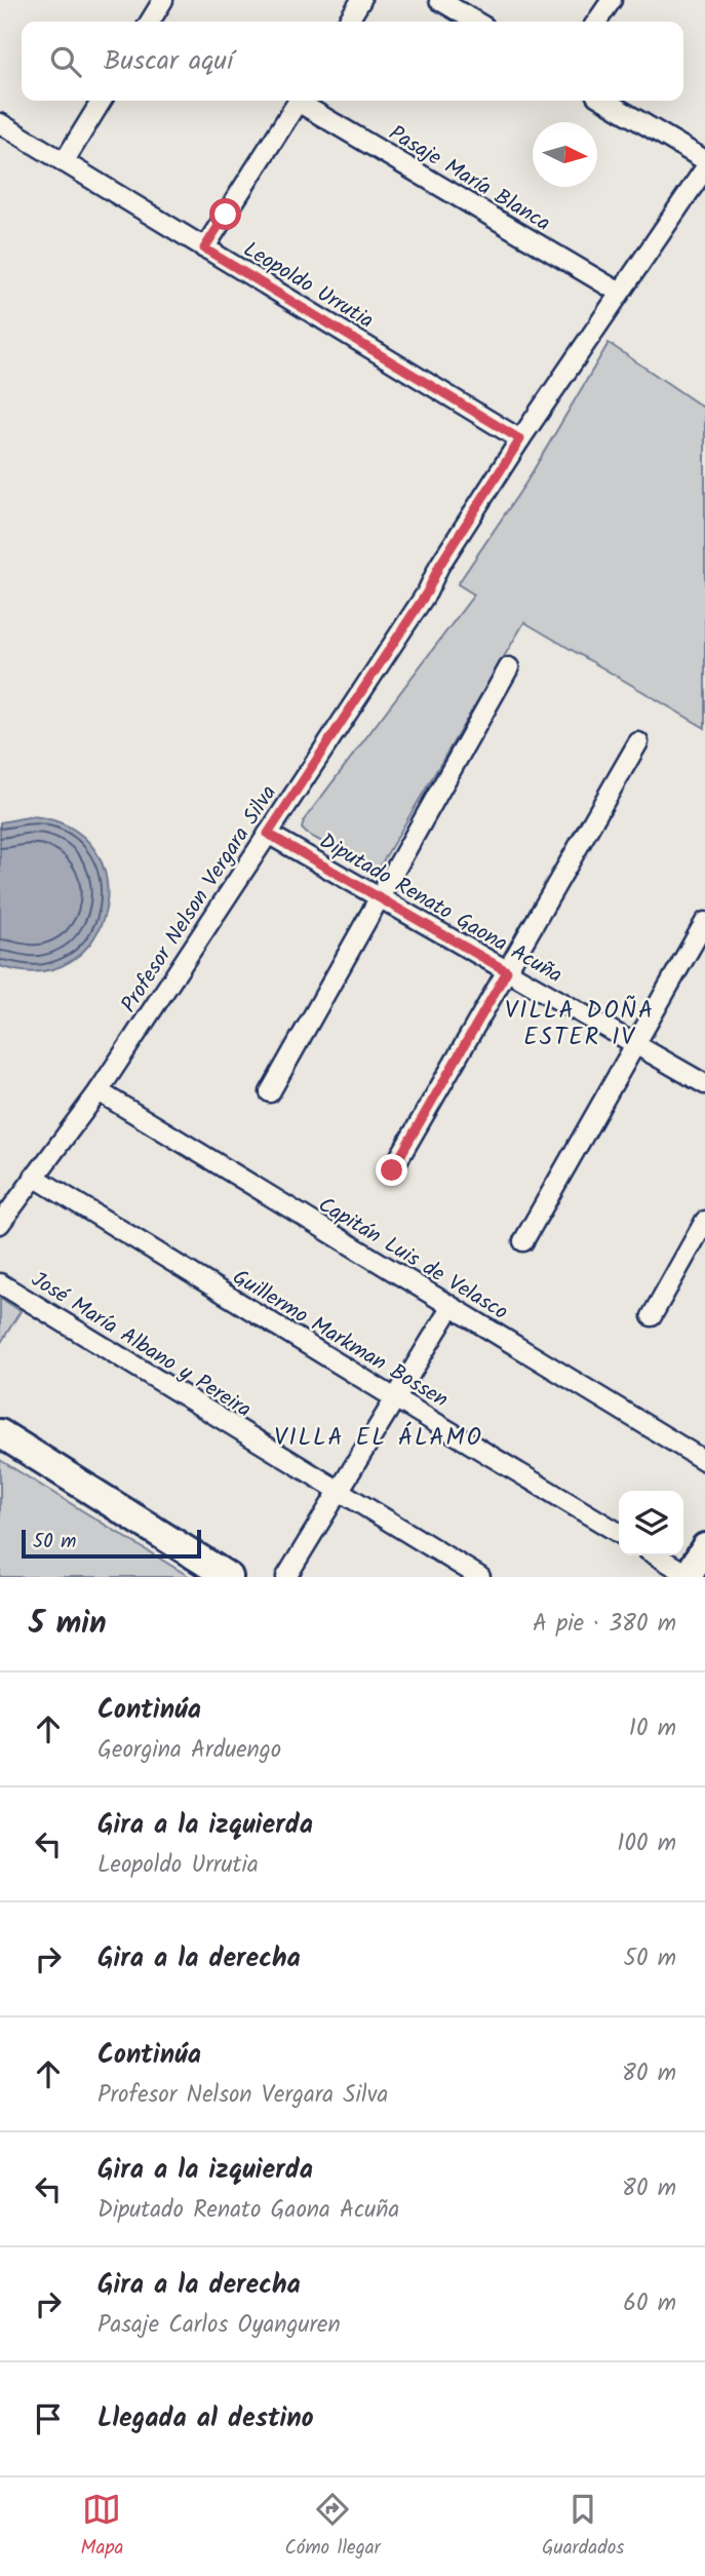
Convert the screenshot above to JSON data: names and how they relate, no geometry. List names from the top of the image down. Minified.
{"streets":{"street":["Pasaje María Blanca","Leopoldo Urrutia","Profesor Nelson Vergara Silva","Diputado Renato Gaona Acuña","Capitán Luis de Velasco","Guillermo Markman Bossen","José María Albano y Pereira"]},"crossings":[["Pasaje María Blanca","Profesor Nelson Vergara Silva"],["Leopoldo Urrutia","Profesor Nelson Vergara Silva"],["Profesor Nelson Vergara Silva","Diputado Renato Gaona Acuña"],["Profesor Nelson Vergara Silva","Capitán Luis de Velasco"],["Profesor Nelson Vergara Silva","Guillermo Markman Bossen"]],"districts":["VILLA DOÑA ESTER IV","VILLA EL ÁLAMO"],"scale_bar":"50 m","north":"right","page":{"search":"Buscar aquí","scale":"50 m","heading":["5 min","A pie · 380 m"],"list":[["Continúa","Georgina Arduengo","10 m"],["Gira a la izquierda","Leopoldo Urrutia","100 m"],["Gira a la derecha","50 m"],["Continúa","Profesor Nelson Vergara Silva","80 m"],["Gira a la izquierda","Diputado Renato Gaona Acuña","80 m"],["Gira a la derecha","Pasaje Carlos Oyanguren","60 m"],"Llegada al destino"],"nav":["Mapa","Cómo llegar","Guardados"]}}
